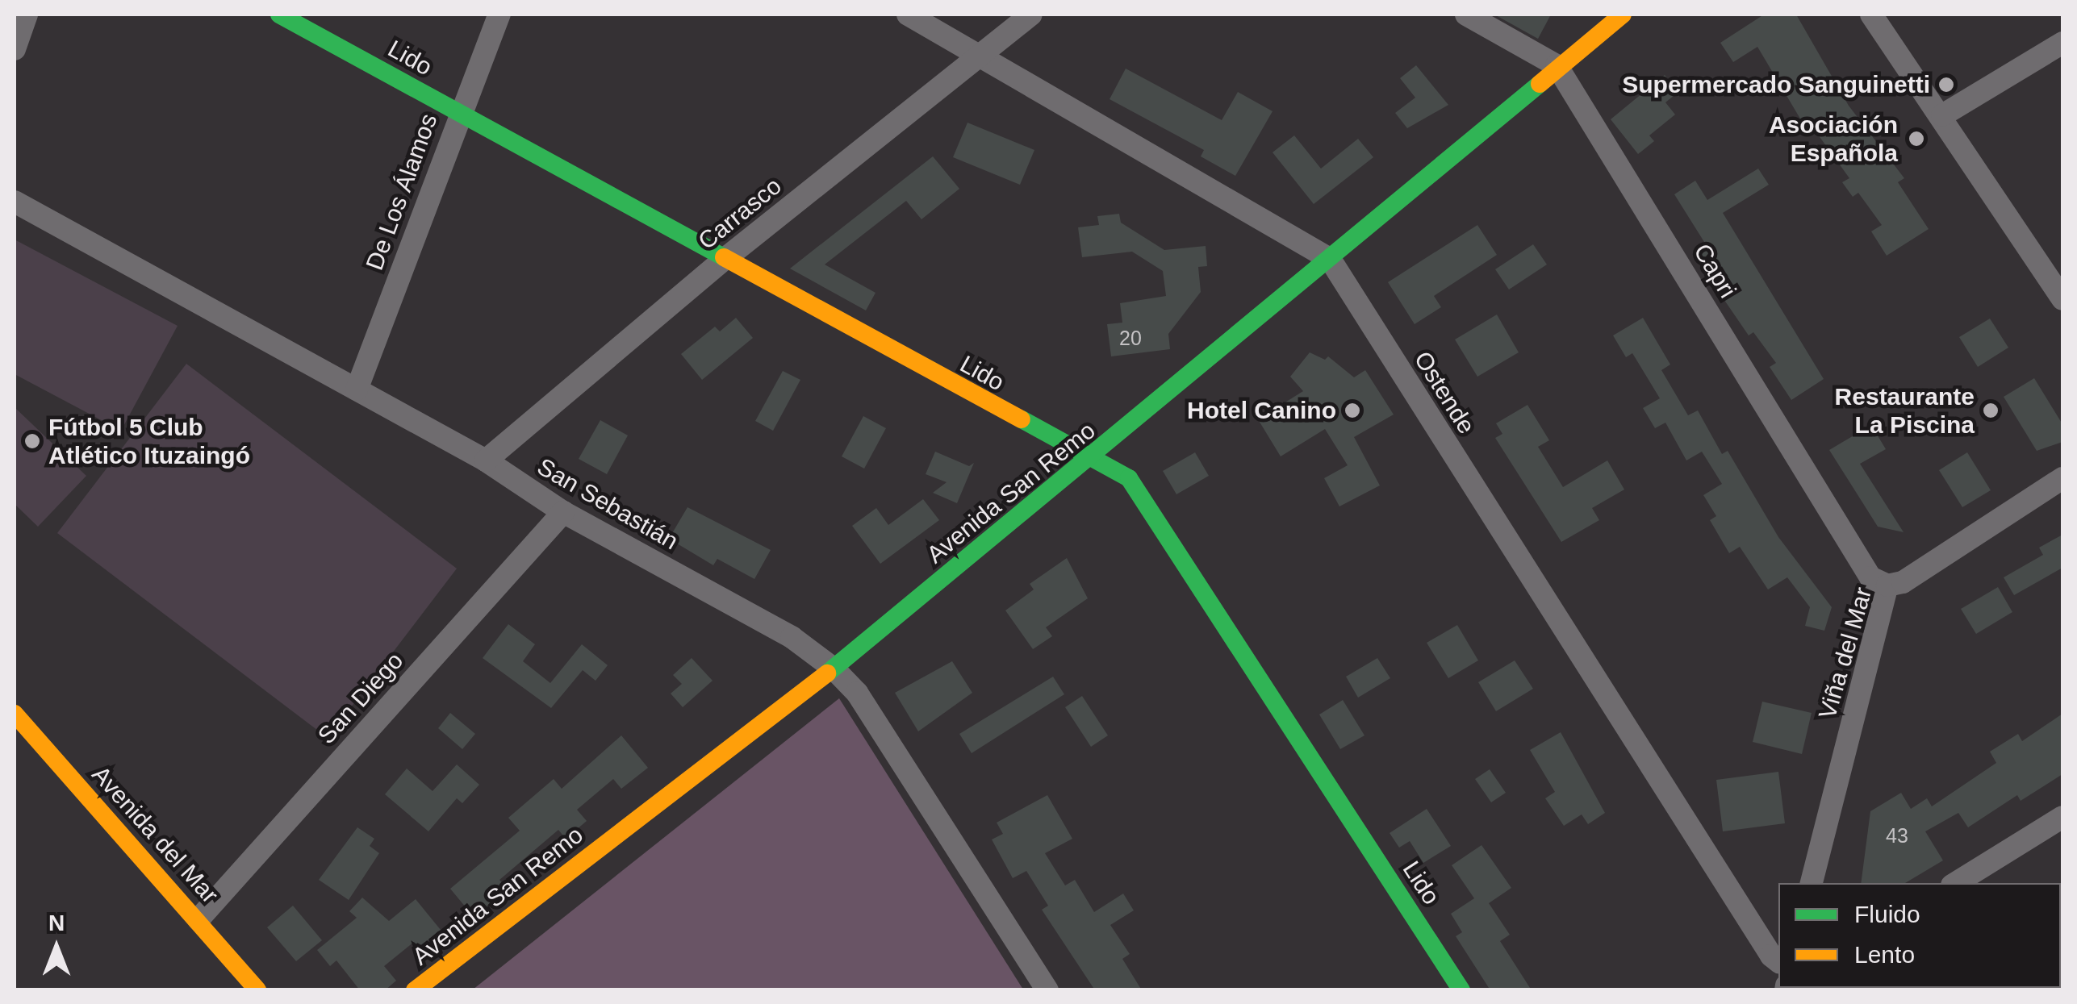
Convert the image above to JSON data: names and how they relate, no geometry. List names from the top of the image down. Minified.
{"streets":{"street":["Lido","De Los Álamos","Carrasco","Capri","Ostende","Avenida San Remo","San Sebastián","Viña del Mar","San Diego","Avenida del Mar"]},"crossings":[["Lido","De Los Álamos"],["Lido","Carrasco"],["Lido","Avenida San Remo"],["De Los Álamos","San Sebastián"],["Carrasco","Ostende"],["Carrasco","San Sebastián"],["Capri","Avenida San Remo"],["Capri","Viña del Mar"],["Ostende","Avenida San Remo"],["Avenida San Remo","San Sebastián"],["San Sebastián","San Diego"],["San Diego","Avenida del Mar"]],"places":["Supermercado Sanguinetti","Asociación Española","Hotel Canino","Restaurante La Piscina","Fútbol 5 Club Atlético Ituzaingó"],"house_numbers":["20","43"],"legend":["Fluido","Lento"],"north":"top"}
